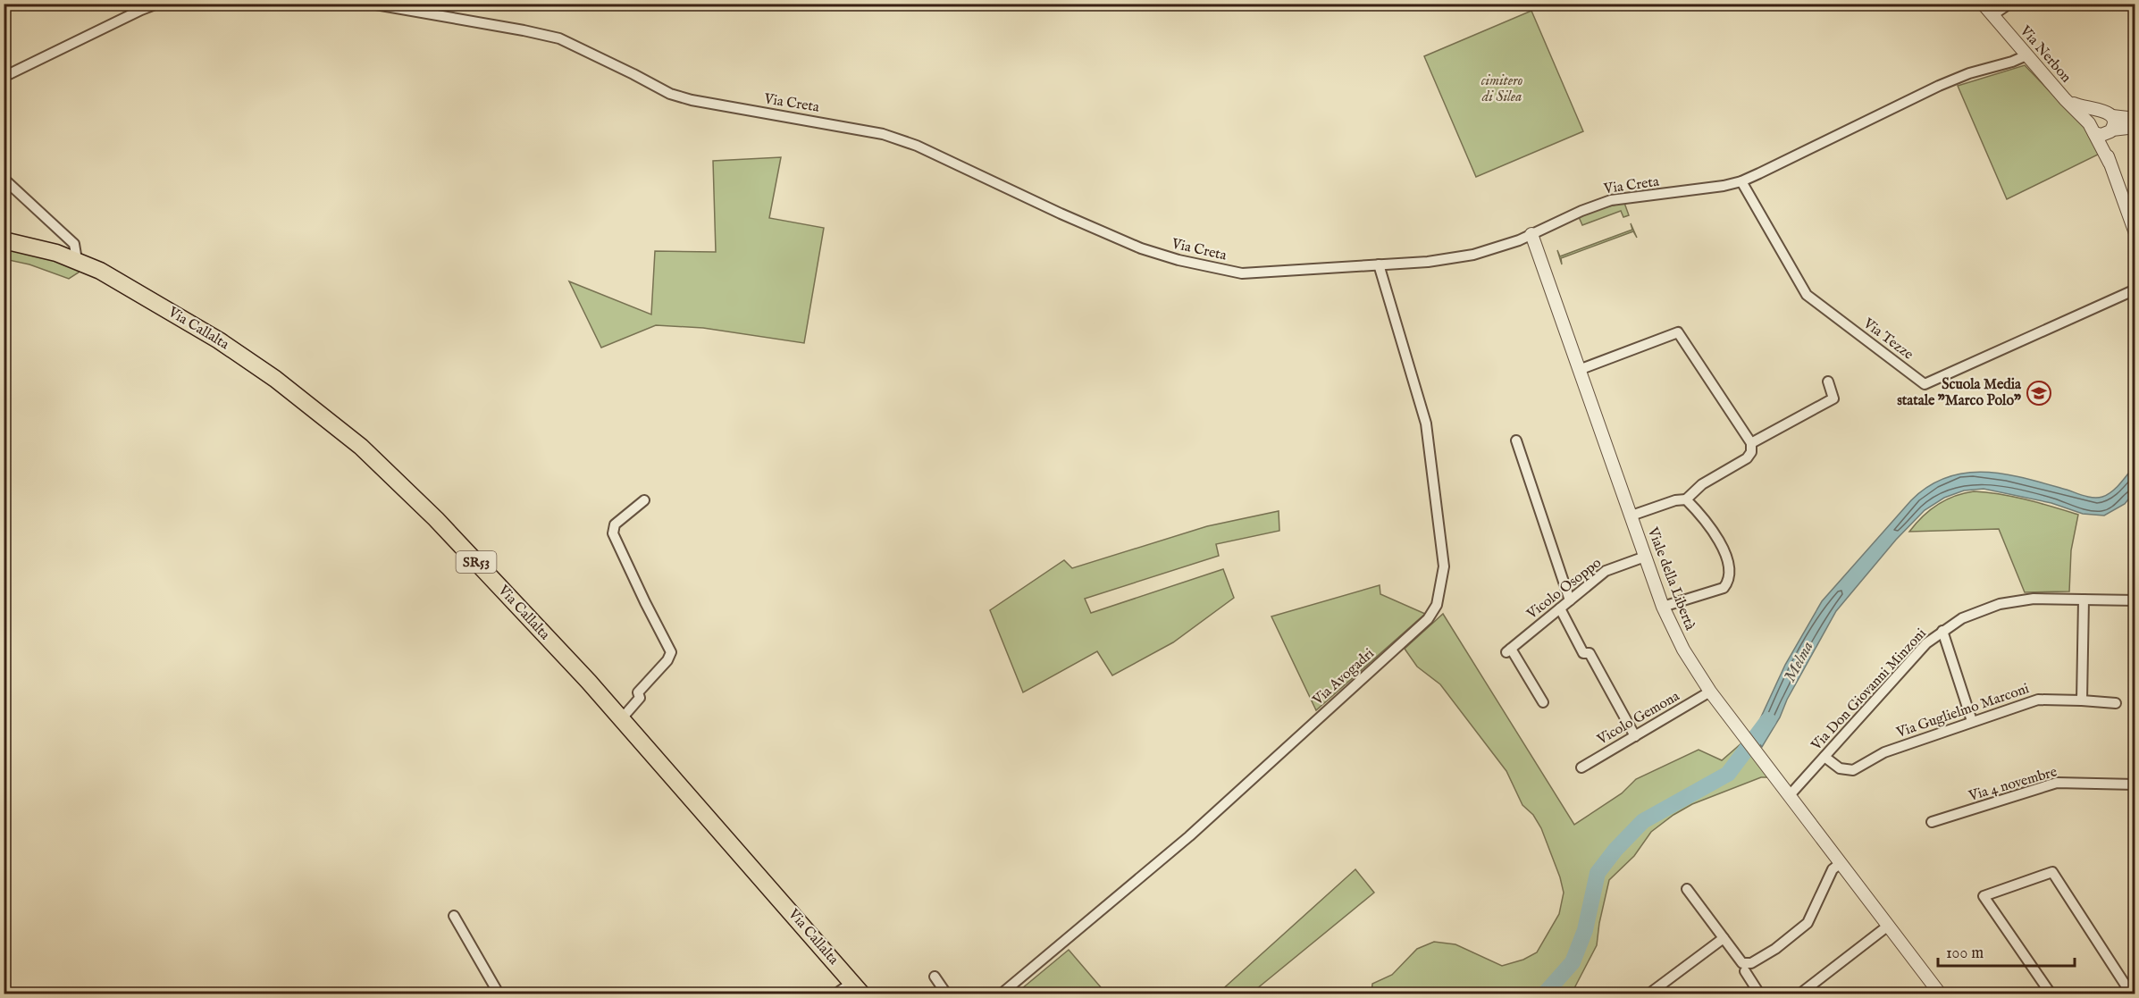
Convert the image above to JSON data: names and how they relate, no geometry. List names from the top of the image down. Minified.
{"streets":{"main road":["Via Callalta","SR53"],"street":["Via Nerbon","Via Creta","Via Tezze","Viale della Libertà","Vicolo Osoppo","Via Avogadri","Via Don Giovanni Minzoni","Via Guglielmo Marconi","Vicolo Gemona","Via 4 novembre"]},"crossings":[["Via Nerbon","Via Creta"],["Via Creta","Via Tezze"],["Via Creta","Viale della Libertà"],["Via Creta","Via Avogadri"],["Viale della Libertà","Vicolo Osoppo"],["Viale della Libertà","Via Don Giovanni Minzoni"],["Viale della Libertà","Vicolo Gemona"],["Via Don Giovanni Minzoni","Via Guglielmo Marconi"]],"water":["Melma"],"parks":["cimitero di Silea"],"places":{"school or university":["Scuola Media statale \"Marco Polo\""]},"scale_bar":"100 m"}
